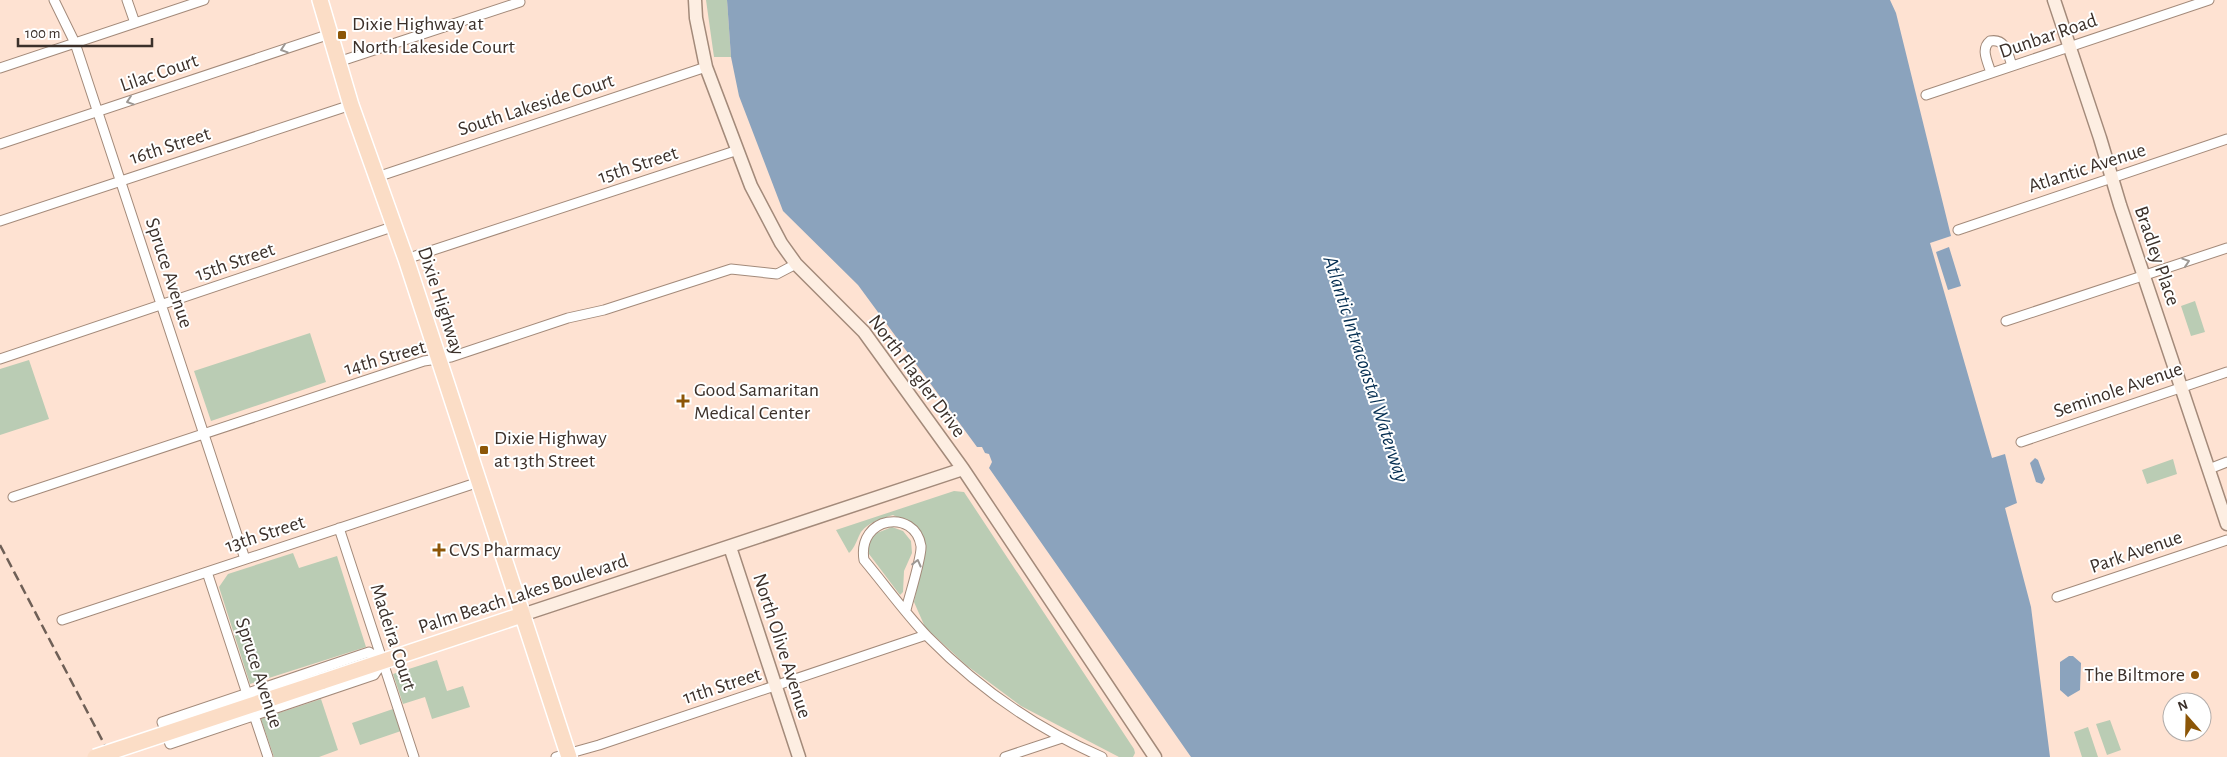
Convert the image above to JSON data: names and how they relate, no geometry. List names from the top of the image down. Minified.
{"streets":{"main road":["Dixie Highway","Palm Beach Lakes Boulevard"],"street":["Dunbar Road","Lilac Court","South Lakeside Court","16th Street","15th Street","Atlantic Avenue","Bradley Place","Spruce Avenue","14th Street","North Flagler Drive","Seminole Avenue","13th Street","Park Avenue","Madeira Court","North Olive Avenue","11th Street"]},"crossings":[["Dunbar Road","Bradley Place"],["Lilac Court","Spruce Avenue"],["Lilac Court","Dixie Highway"],["South Lakeside Court","Dixie Highway"],["South Lakeside Court","North Flagler Drive"],["16th Street","Spruce Avenue"],["16th Street","Dixie Highway"],["15th Street","Spruce Avenue"],["15th Street","Dixie Highway"],["15th Street","North Flagler Drive"],["Atlantic Avenue","Bradley Place"],["Bradley Place","Seminole Avenue"],["Spruce Avenue","14th Street"],["Spruce Avenue","13th Street"],["Dixie Highway","14th Street"],["Dixie Highway","13th Street"],["Dixie Highway","Palm Beach Lakes Boulevard"],["Dixie Highway","11th Street"],["14th Street","North Flagler Drive"],["North Flagler Drive","Palm Beach Lakes Boulevard"],["13th Street","Madeira Court"],["Palm Beach Lakes Boulevard","Madeira Court"],["Palm Beach Lakes Boulevard","North Olive Avenue"],["North Olive Avenue","11th Street"]],"water":["Atlantic Intracoastal Waterway"],"places":{"transit":["Dixie Highway at North Lakeside Court","Dixie Highway at 13th Street"],"health":["Good Samaritan Medical Center","CVS Pharmacy"],"other":["The Biltmore"]},"scale_bar":"100 m","north":"top"}
